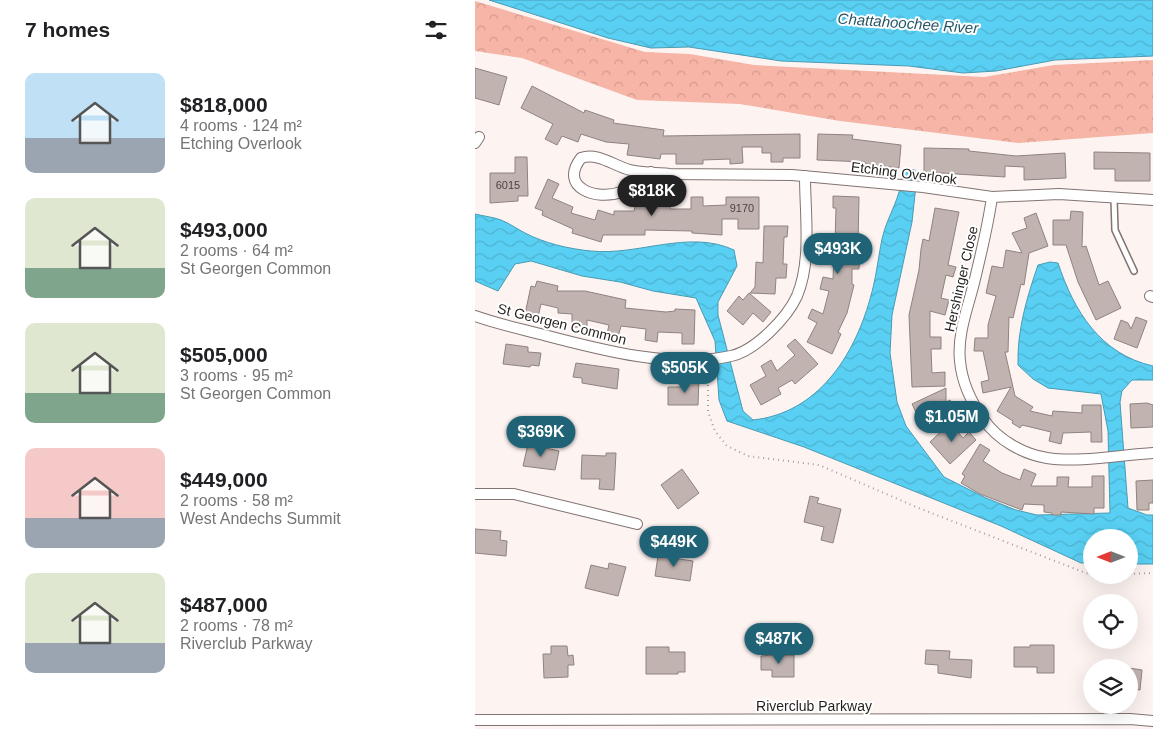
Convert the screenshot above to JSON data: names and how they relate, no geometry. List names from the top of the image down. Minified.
{"streets":{"street":["Etching Overlook","Hershinger Close","St Georgen Common","Riverclub Parkway"]},"crossings":[["Etching Overlook","Hershinger Close"],["Etching Overlook","St Georgen Common"]],"water":["Chattahoochee River"],"house_numbers":["6015","9170"],"north":"left","page":{"heading":"7 homes","list":[{"name":"$818,000","note":"4 rooms · 124 m² · Etching Overlook"},{"name":"$493,000","note":"2 rooms · 64 m² · St Georgen Common"},{"name":"$505,000","note":"3 rooms · 95 m² · St Georgen Common"},{"name":"$449,000","note":"2 rooms · 58 m² · West Andechs Summit"},{"name":"$487,000","note":"2 rooms · 78 m² · Riverclub Parkway"}],"price":["$818K","$493K","$505K","$1.05M","$369K","$449K","$487K"]}}
